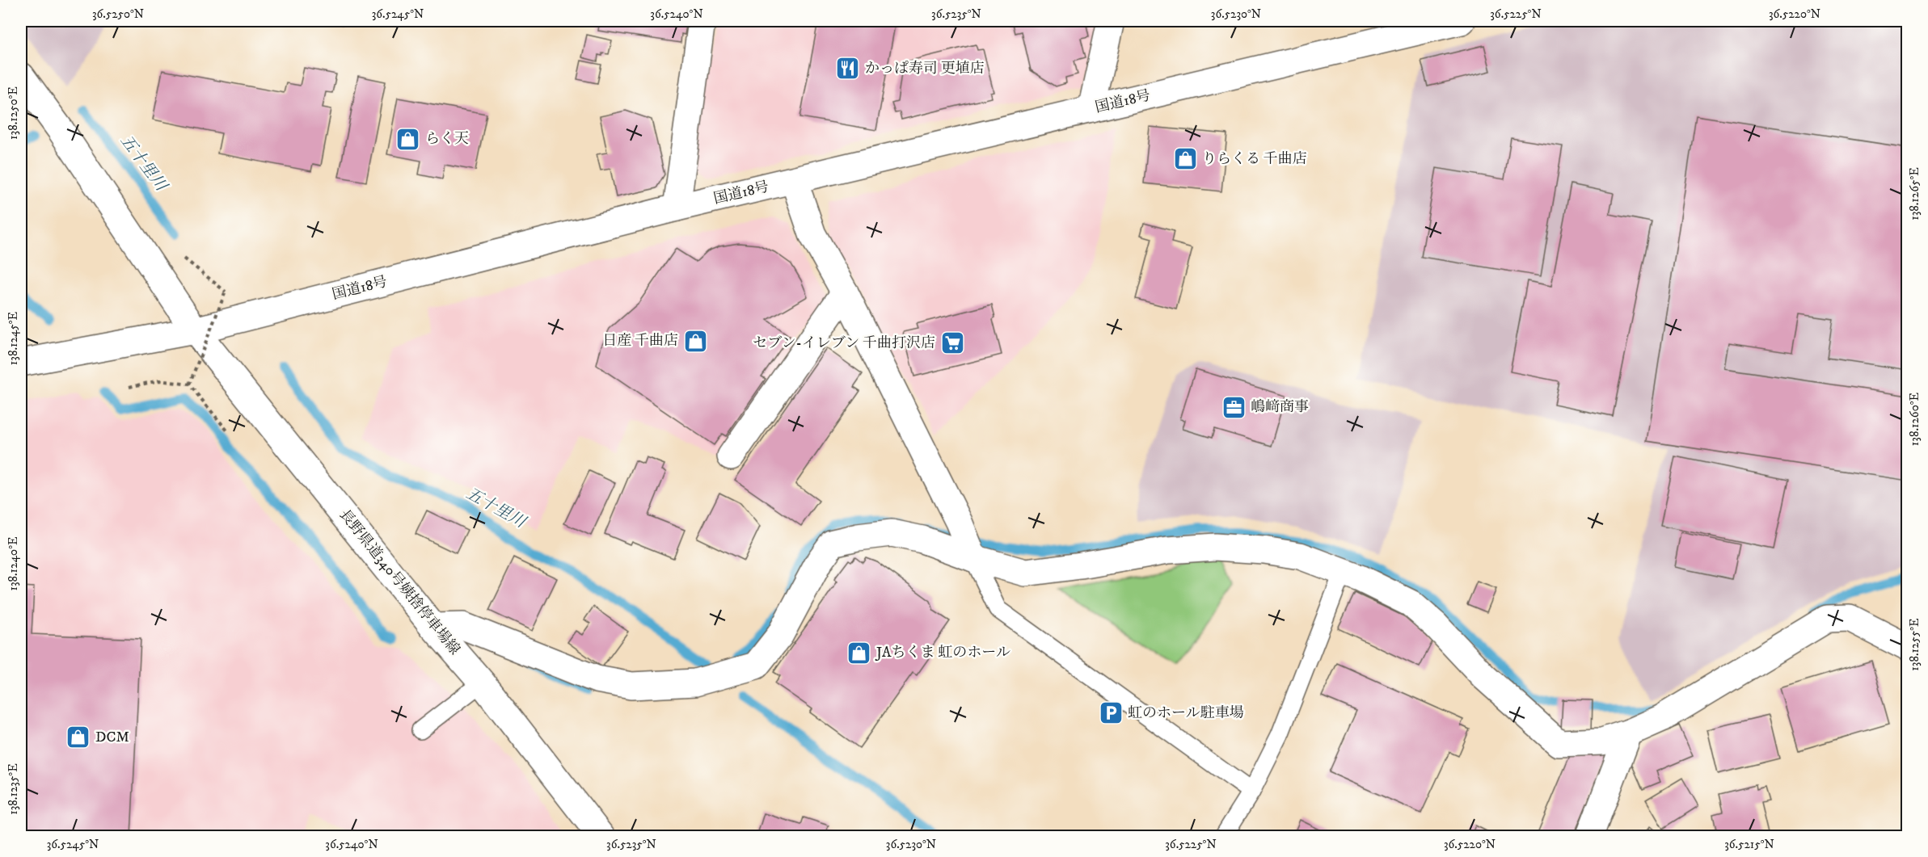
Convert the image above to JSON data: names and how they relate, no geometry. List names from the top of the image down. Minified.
{"streets":{"main road":["国道18号","長野県道340号姨捨停車場線"]},"crossings":[["国道18号","長野県道340号姨捨停車場線"]],"water":["五十里川"],"places":{"restaurant":["かっぱ寿司 更埴店"],"shop":["らく天","りらくる 千曲店","日産 千曲店","JAちくま 虹のホール","DCM"],"supermarket":["セブン-イレブン 千曲打沢店"],"office":["嶋﨑商事"],"parking":["虹のホール駐車場"]},"coordinates":["36.5250°N","36.5245°N","36.5240°N","36.5235°N","36.5230°N","36.5225°N","36.5220°N","138.1250°E","138.1265°E","138.1245°E","138.1260°E","138.1240°E","138.1255°E","138.1235°E","36.5215°N"]}
